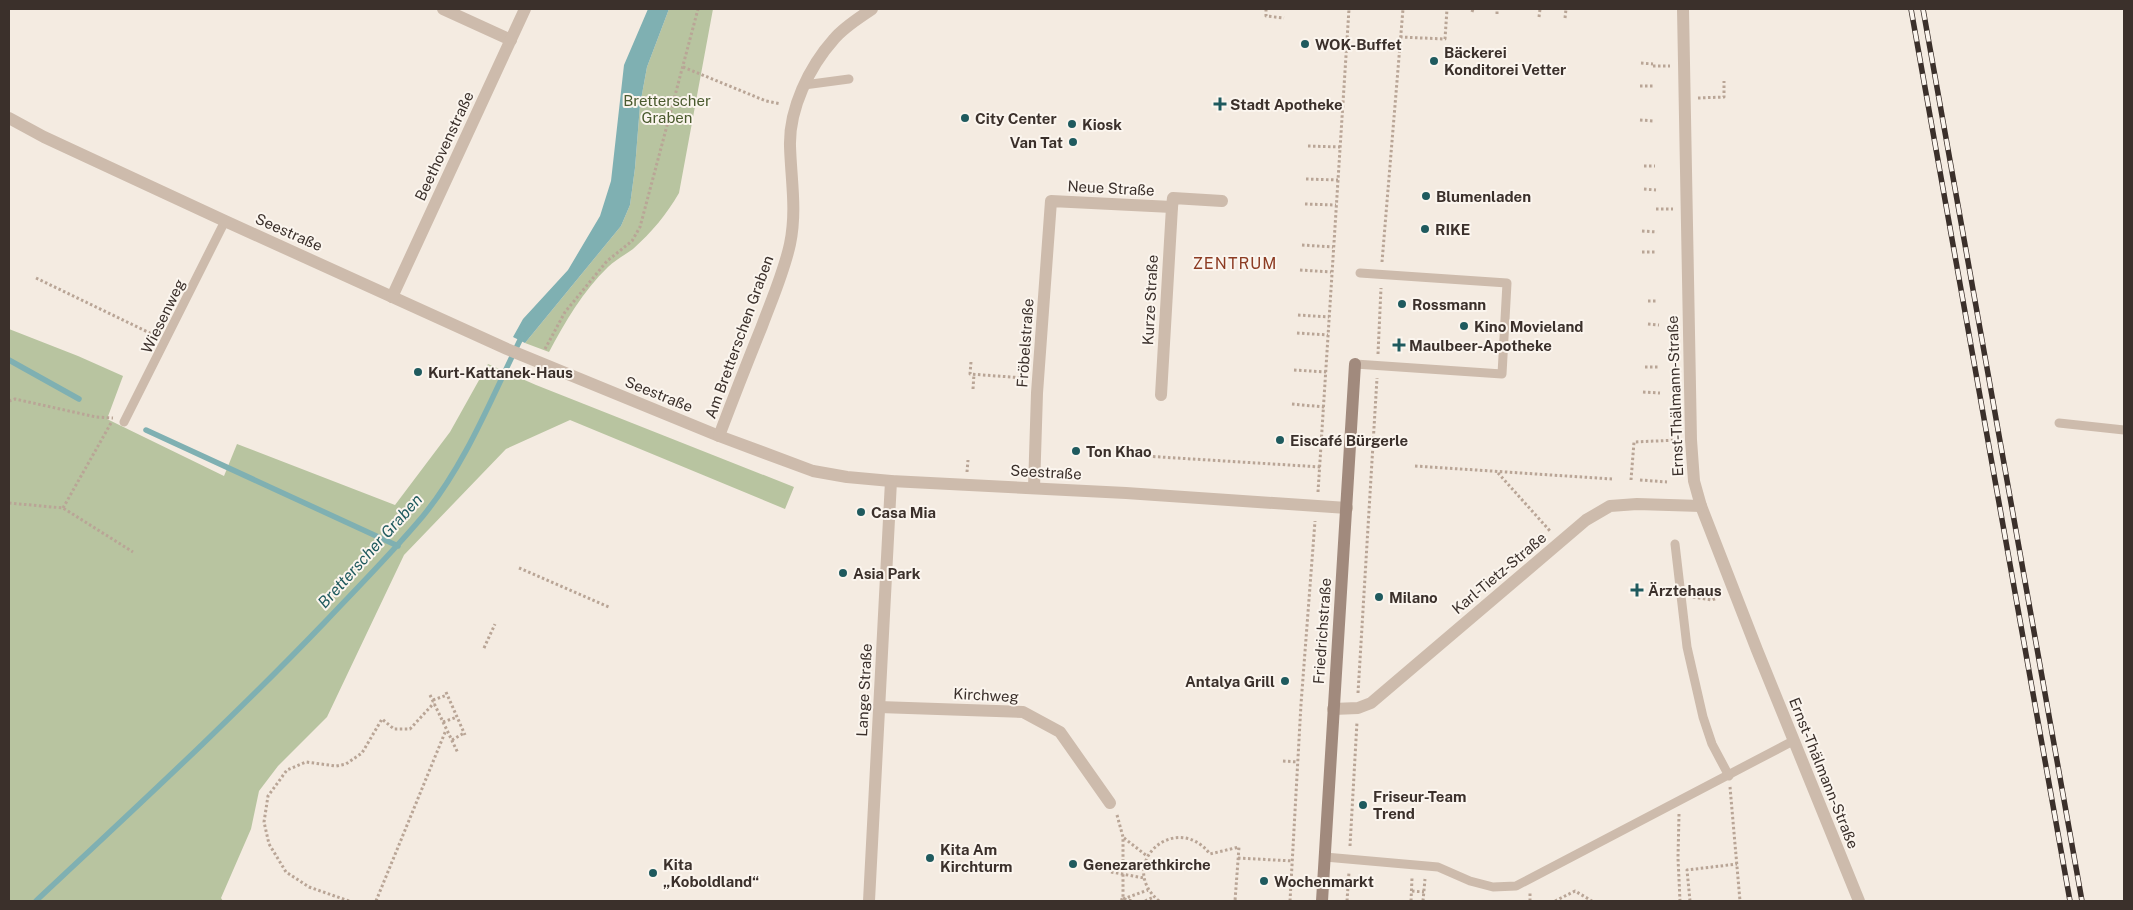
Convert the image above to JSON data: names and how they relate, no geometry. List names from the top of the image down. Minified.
{"streets":{"main road":["Friedrichstraße"],"street":["Beethovenstraße","Neue Straße","Seestraße","Kurze Straße","Am Bretterschen Graben","Fröbelstraße","Ernst-Thälmann-Straße","Karl-Tietz-Straße","Lange Straße","Kirchweg"],"lane":["Wiesenweg"]},"crossings":[["Beethovenstraße","Seestraße"],["Neue Straße","Kurze Straße"],["Neue Straße","Fröbelstraße"],["Seestraße","Wiesenweg"],["Seestraße","Am Bretterschen Graben"],["Seestraße","Fröbelstraße"],["Seestraße","Friedrichstraße"],["Seestraße","Lange Straße"],["Ernst-Thälmann-Straße","Karl-Tietz-Straße"],["Karl-Tietz-Straße","Friedrichstraße"],["Lange Straße","Kirchweg"]],"districts":["ZENTRUM"],"water":["Bretterscher Graben"],"parks":["Bretterscher Graben"],"places":{"other":["WOK-Buffet","Bäckerei Konditorei Vetter","City Center","Kiosk","Van Tat","Blumenladen","RIKE","Rossmann","Kino Movieland","Kurt-Kattanek-Haus","Eiscafé Bürgerle","Ton Khao","Casa Mia","Asia Park","Milano","Antalya Grill","Friseur-Team Trend","Kita Am Kirchturm","Genezarethkirche","Kita „Koboldland“","Wochenmarkt"],"health":["Stadt Apotheke","Maulbeer-Apotheke","Ärztehaus"]}}
